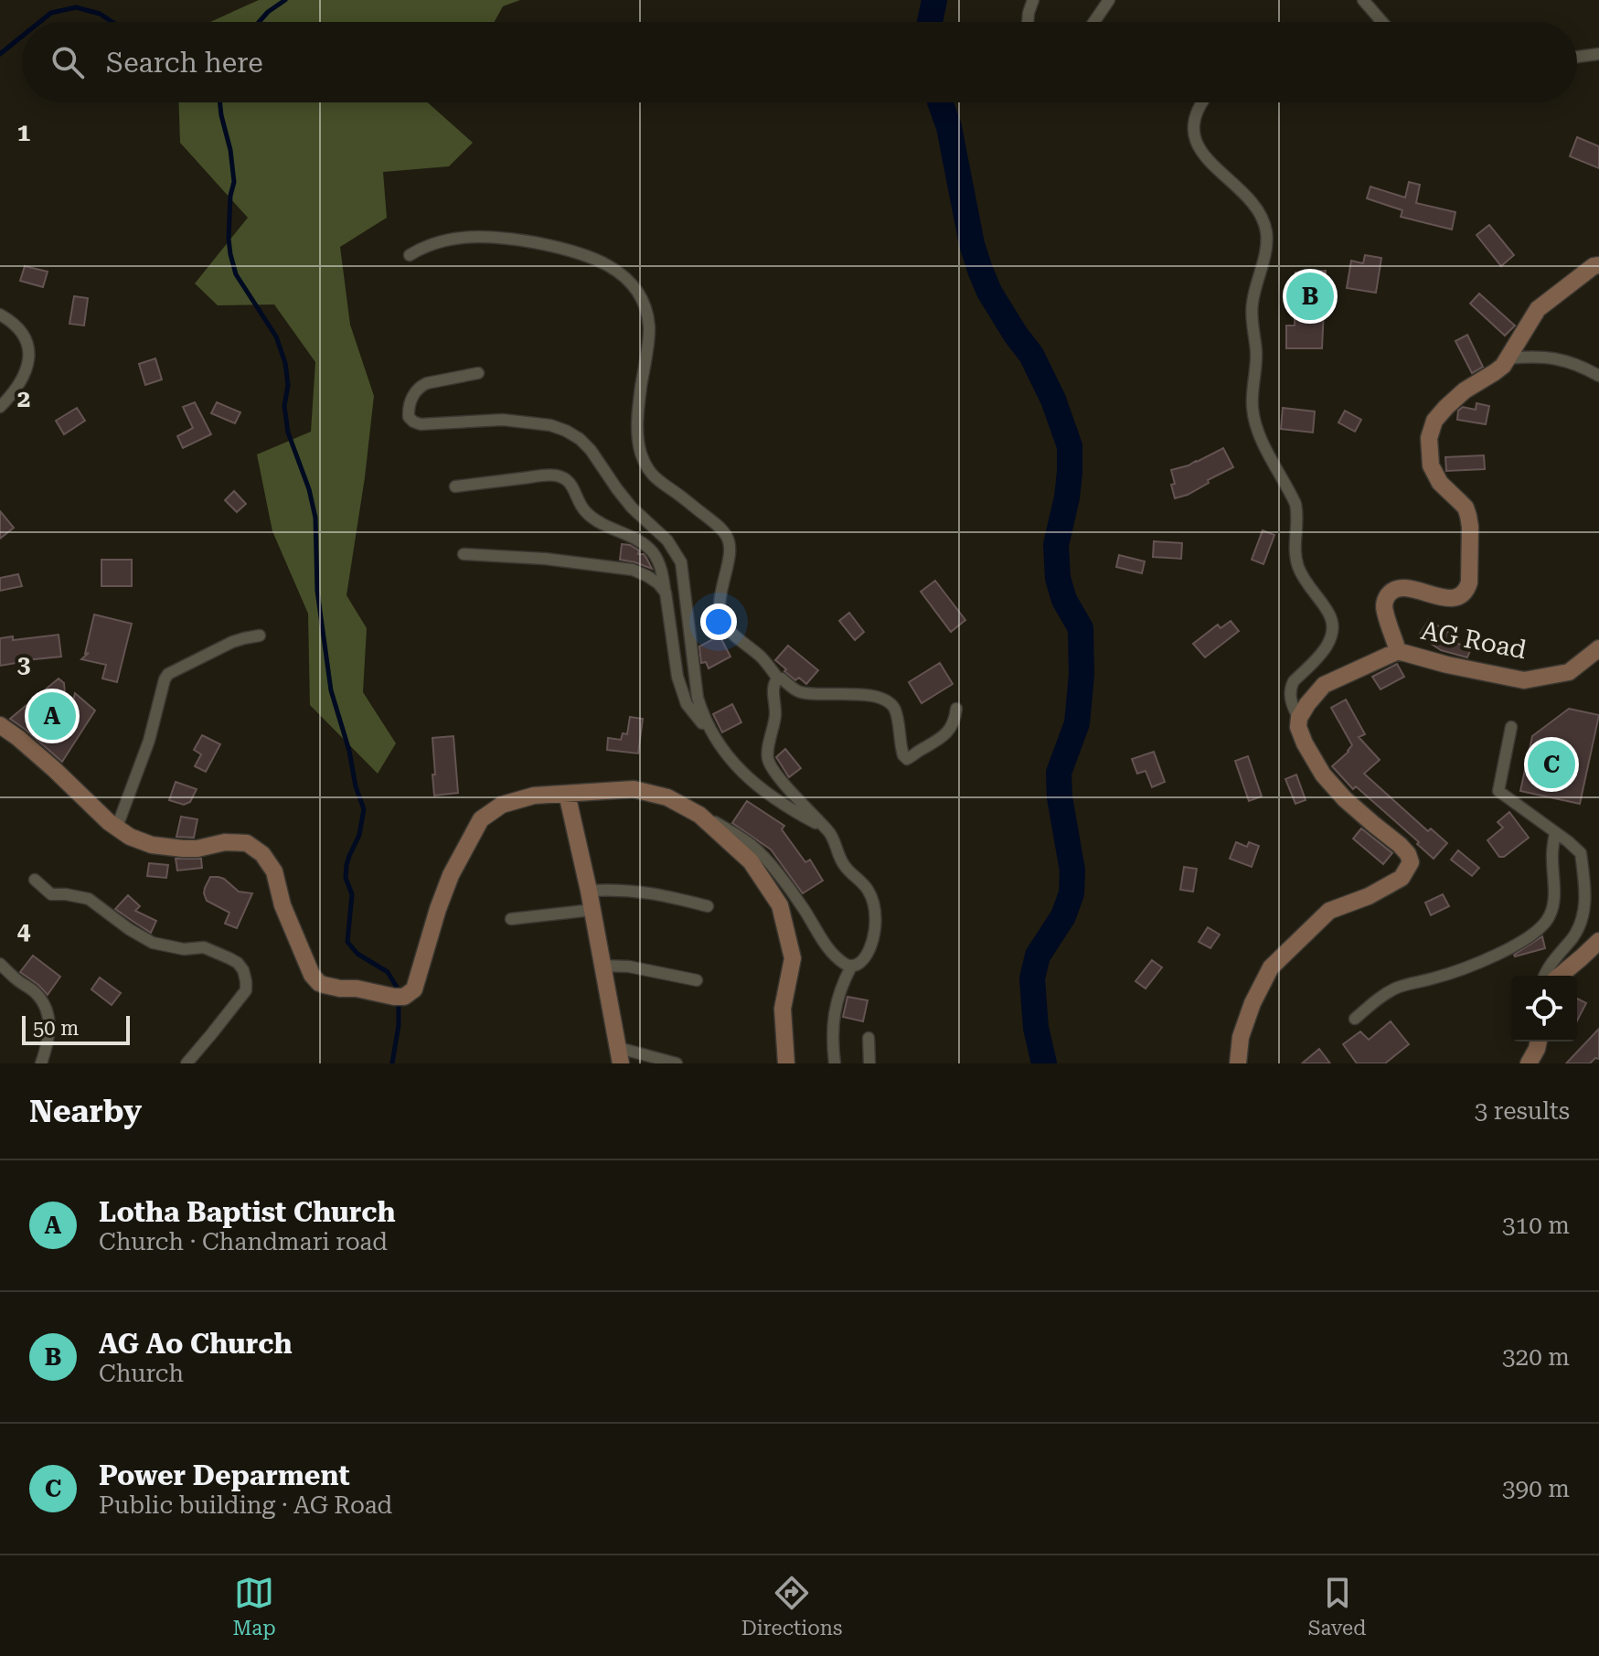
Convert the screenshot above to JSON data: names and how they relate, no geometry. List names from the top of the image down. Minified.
{"streets":{"main road":["AG Road"]},"scale_bar":"50 m","page":{"search":"Search here","pins":["B","A","C"],"scale":"50 m","heading":["Nearby","3 results"],"list":[{"mark":"A","name":"Lotha Baptist Church","note":"Church · Chandmari road","value":"310 m"},{"mark":"B","name":"AG Ao Church","note":"Church","value":"320 m"},{"mark":"C","name":"Power Deparment","note":"Public building · AG Road","value":"390 m"}],"nav":["Map","Directions","Saved"]},"grid":{"rows":["1","2","3","4"]}}
